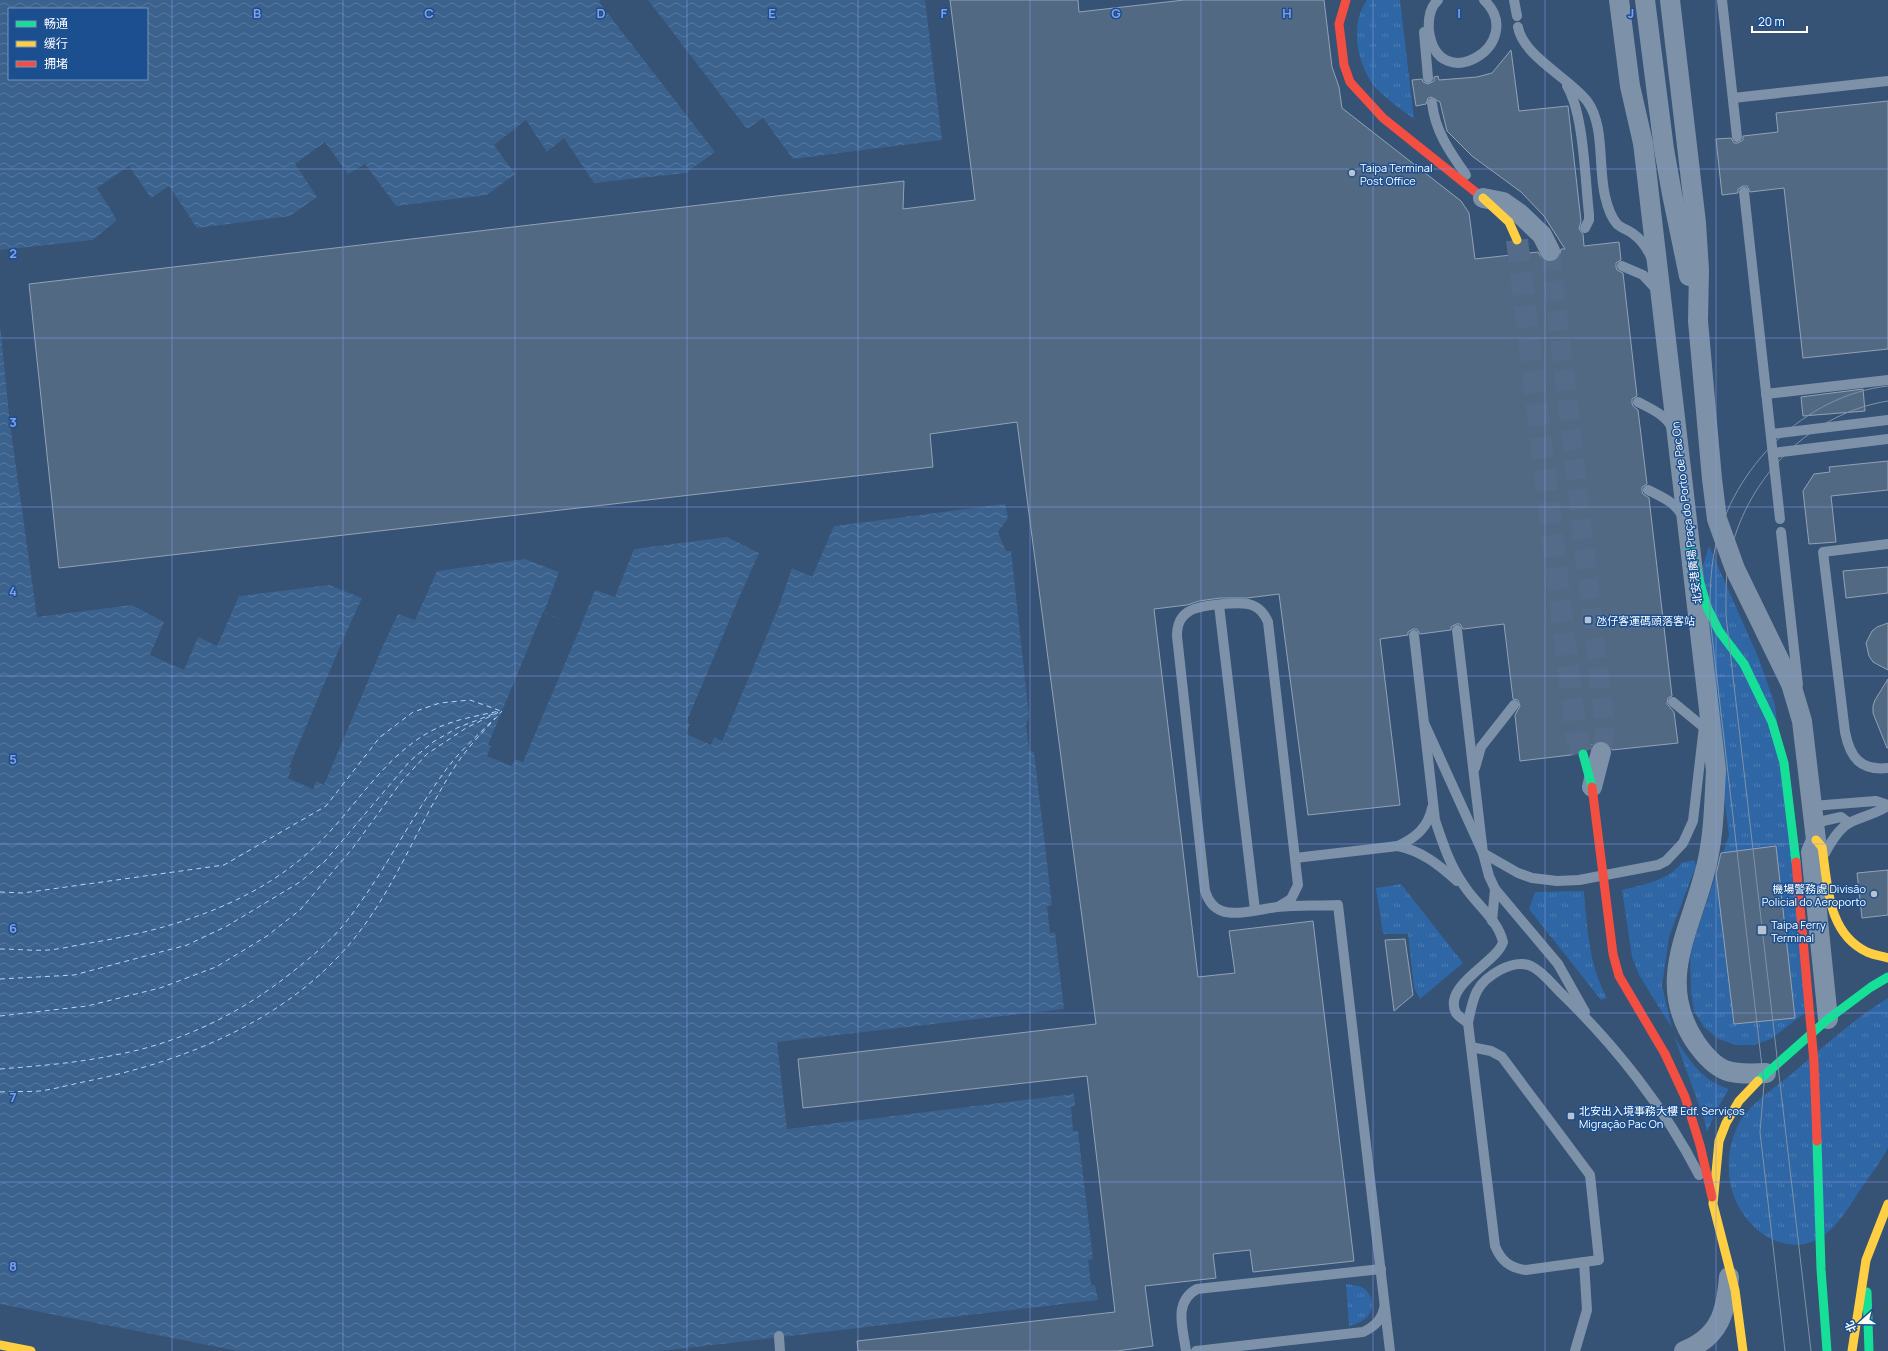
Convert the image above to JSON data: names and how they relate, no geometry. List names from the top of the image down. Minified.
{"streets":{"street":["北安港廣場 Praça do Porto de Pac On"]},"places":{"other":["Taipa Terminal Post Office","機場警務處 Divisão Policial do Aeroporto"],"transit":["氹仔客運碼頭落客站","Taipa Ferry Terminal","北安出入境事務大樓 Edf. Serviços Migração Pac On"]},"legend":["畅通","缓行","拥堵"],"scale_bar":"20 m","north":"left","grid":{"columns":["B","C","D","E","F","G","H","I","J"],"rows":["2","3","4","5","6","7","8"]}}
